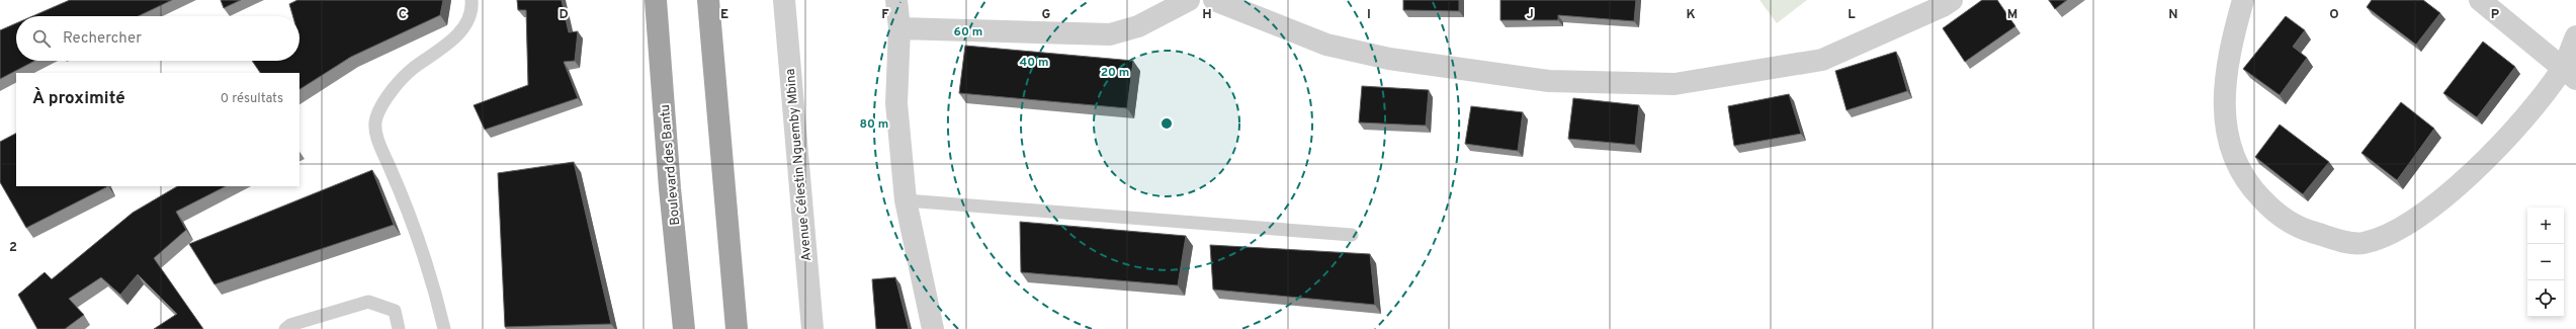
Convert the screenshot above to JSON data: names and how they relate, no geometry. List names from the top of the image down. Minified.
{"streets":{"highway":["Boulevard des Bantu"],"street":["Avenue Célestin Nguemby Mbina"]},"page":{"search":"Rechercher","heading":["À proximité","0 résultats"],"map_buttons":["+","−"]},"grid":{"columns":["C","D","E","F","G","H","I","J","K","L","M","N","O","P"],"rows":["2"]},"rings":["60 m","40 m","20 m","80 m"]}
